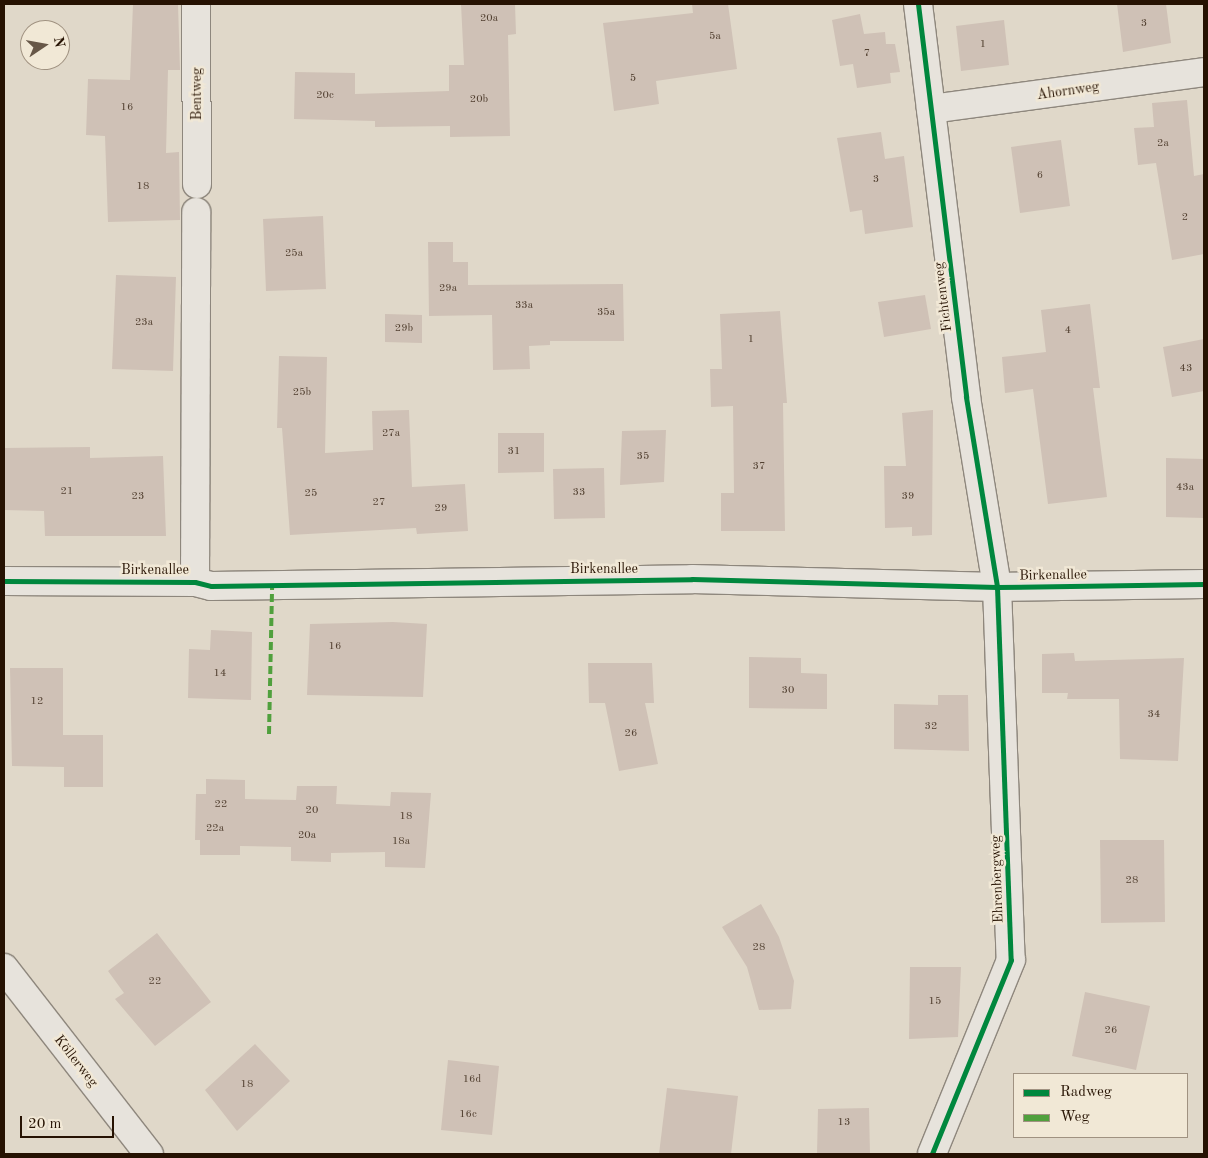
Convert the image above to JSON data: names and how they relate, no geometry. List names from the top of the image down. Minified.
{"streets":{"street":["Ahornweg","Bentweg","Fichtenweg","Birkenallee","Ehrenbergweg","Köllerweg"]},"crossings":[["Ahornweg","Fichtenweg"],["Fichtenweg","Birkenallee"],["Fichtenweg","Ehrenbergweg"],["Birkenallee","Ehrenbergweg"]],"house_numbers":["20a","3","5a","1","7","5","20c","20b","16","2a","6","3","18","2","25a","29a","33a","35a","23a","29b","4","1","43","25b","27a","31","35","37","43a","21","33","25","23","39","27","29","16","14","30","12","34","32","26","22","20","18","22a","20a","18a","28","28","22","15","26","16d","18","16c","13"],"legend":["Radweg","Weg"],"scale_bar":"20 m","north":"right"}
